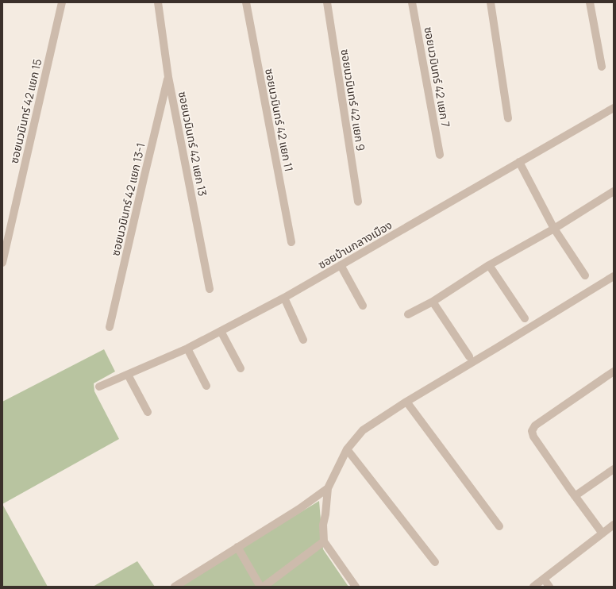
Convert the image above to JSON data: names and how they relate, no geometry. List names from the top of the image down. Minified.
{"streets":{"street":["ซอยนวมินทร์ 42 แยก 7","ซอยนวมินทร์ 42 แยก 9","ซอยนวมินทร์ 42 แยก 15","ซอยนวมินทร์ 42 แยก 11","ซอยนวมินทร์ 42 แยก 13","ซอยนวมินทร์ 42 แยก 13-1","ซอยบ้านกลางเมือง"]},"crossings":[["ซอยนวมินทร์ 42 แยก 13","ซอยนวมินทร์ 42 แยก 13-1"]]}
